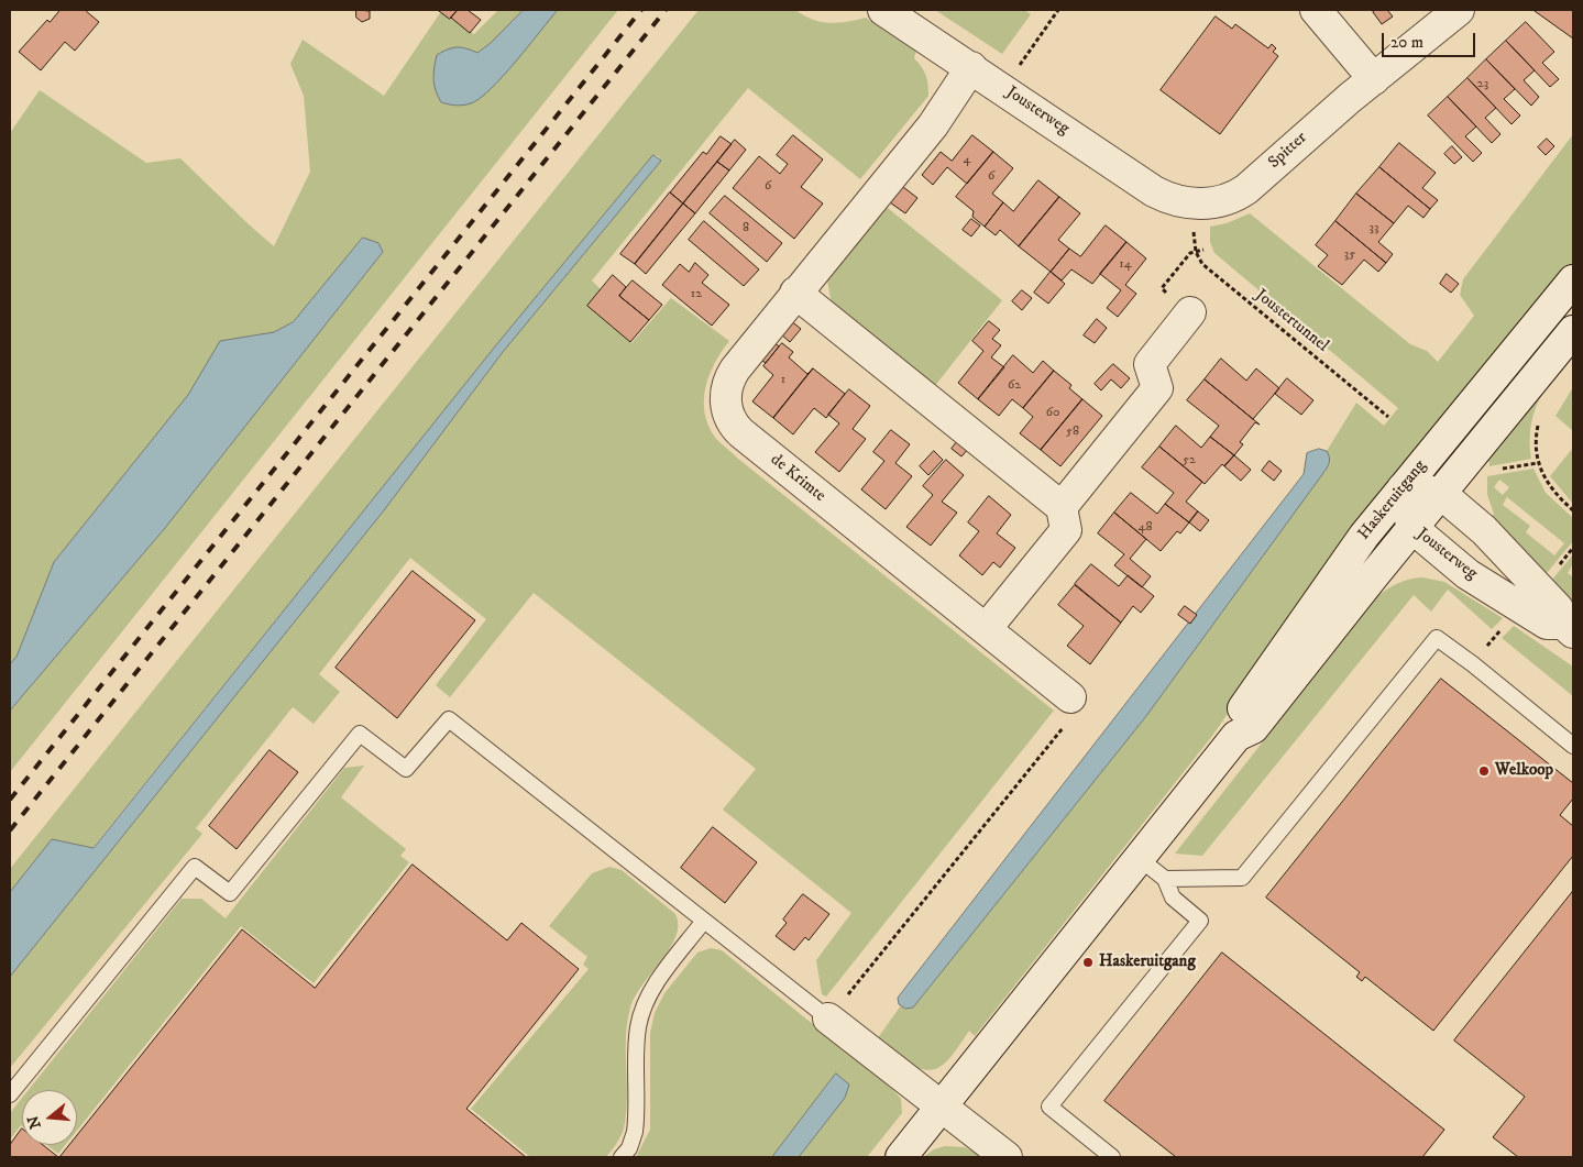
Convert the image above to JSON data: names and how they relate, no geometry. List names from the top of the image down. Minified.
{"streets":{"street":["Jousterweg","Spitter","de Krimte","Haskeruitgang"],"path":["Joustertunnel"]},"crossings":[["Jousterweg","Spitter"],["Jousterweg","de Krimte"],["Jousterweg","Haskeruitgang"]],"places":["Welkoop","Haskeruitgang"],"house_numbers":["23","4","6","6","8","33","35","14","12","1","62","60","58","52","48"],"scale_bar":"20 m","north":"left"}
